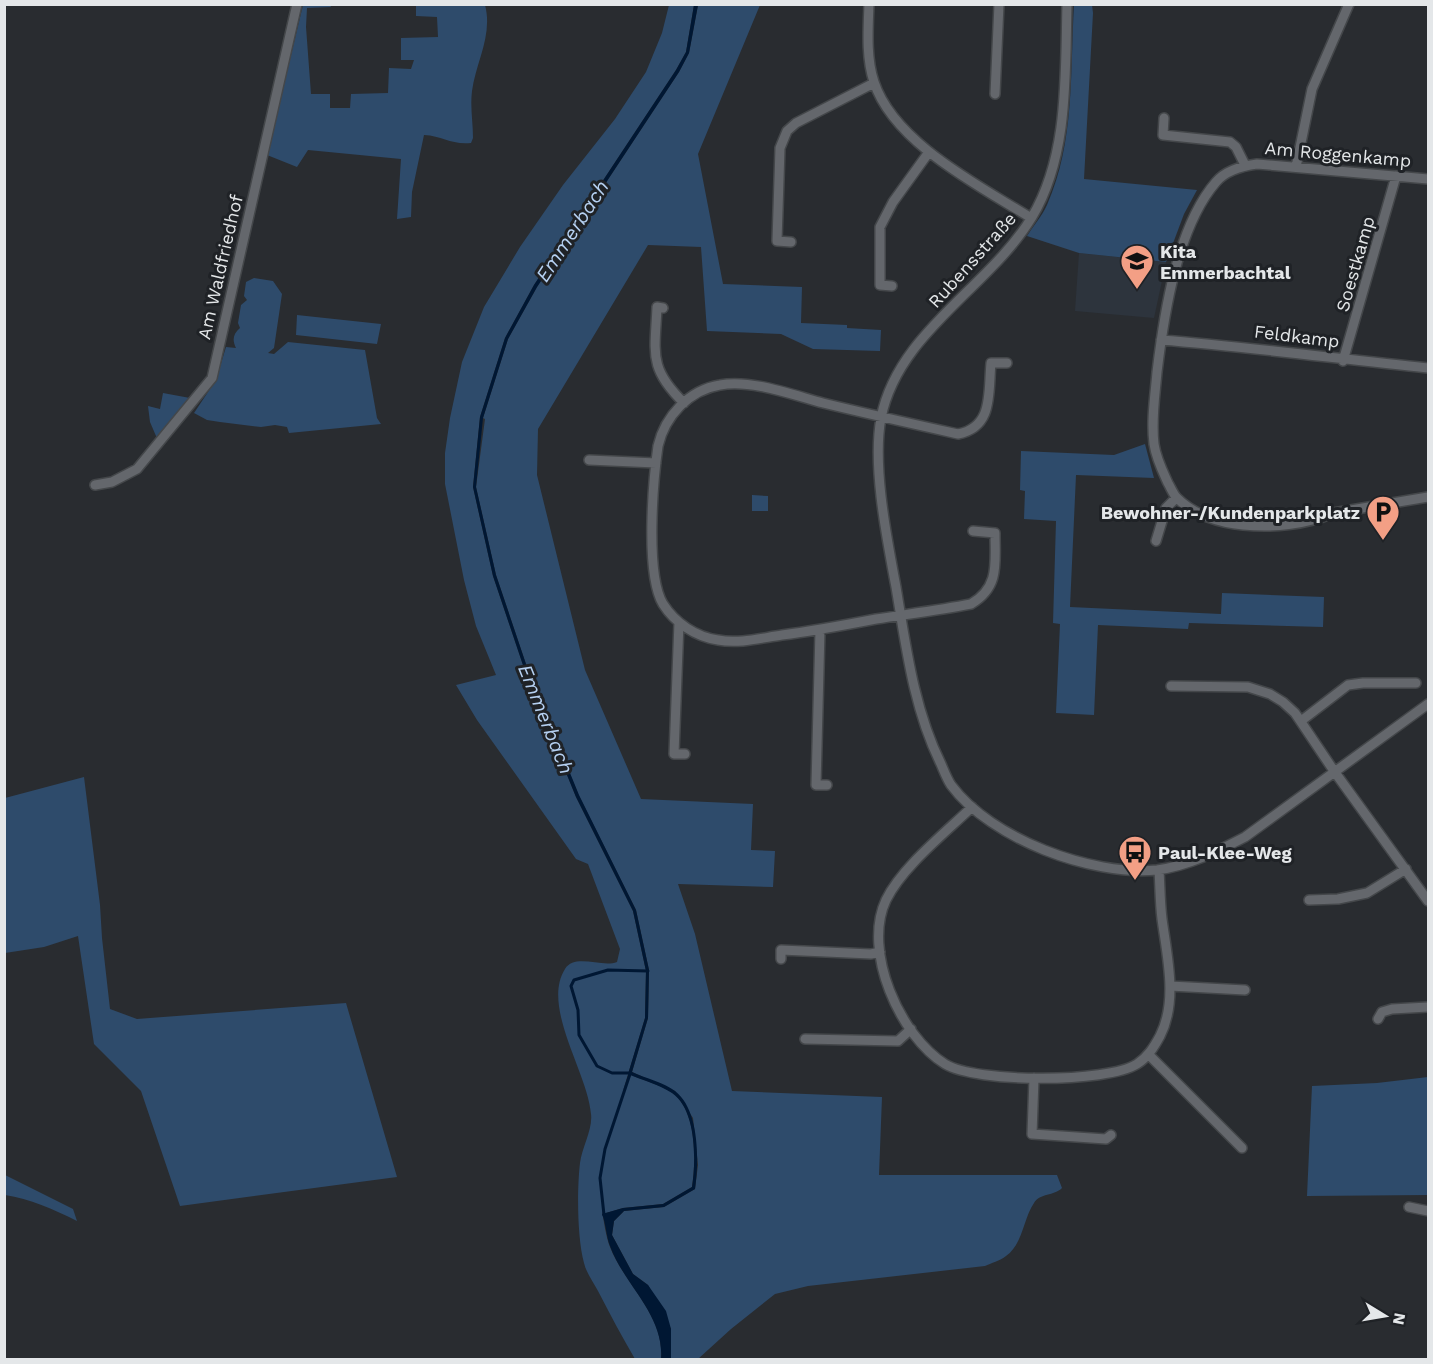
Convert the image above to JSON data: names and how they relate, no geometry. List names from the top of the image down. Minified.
{"streets":{"street":["Am Roggenkamp","Rubensstraße","Soestkamp","Am Waldfriedhof","Feldkamp"]},"crossings":[["Am Roggenkamp","Soestkamp"],["Am Roggenkamp","Feldkamp"],["Soestkamp","Feldkamp"]],"water":["Emmerbach"],"places":{"school or university":["Kita Emmerbachtal"],"parking":["Bewohner-/Kundenparkplatz"],"bus stop":["Paul-Klee-Weg"]},"north":"right"}
